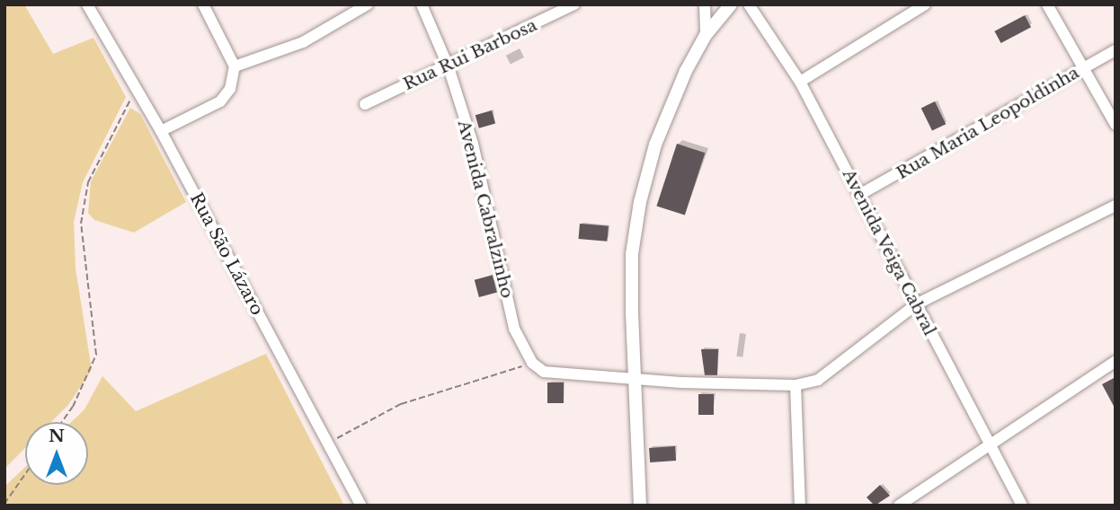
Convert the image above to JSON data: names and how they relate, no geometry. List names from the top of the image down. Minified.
{"streets":{"street":["Rua Rui Barbosa","Rua Maria Leopoldinha","Avenida Cabralzinho","Avenida Veiga Cabral","Rua São Lázaro"]},"crossings":[["Rua Rui Barbosa","Avenida Cabralzinho"],["Rua Maria Leopoldinha","Avenida Veiga Cabral"]],"north":"top"}
